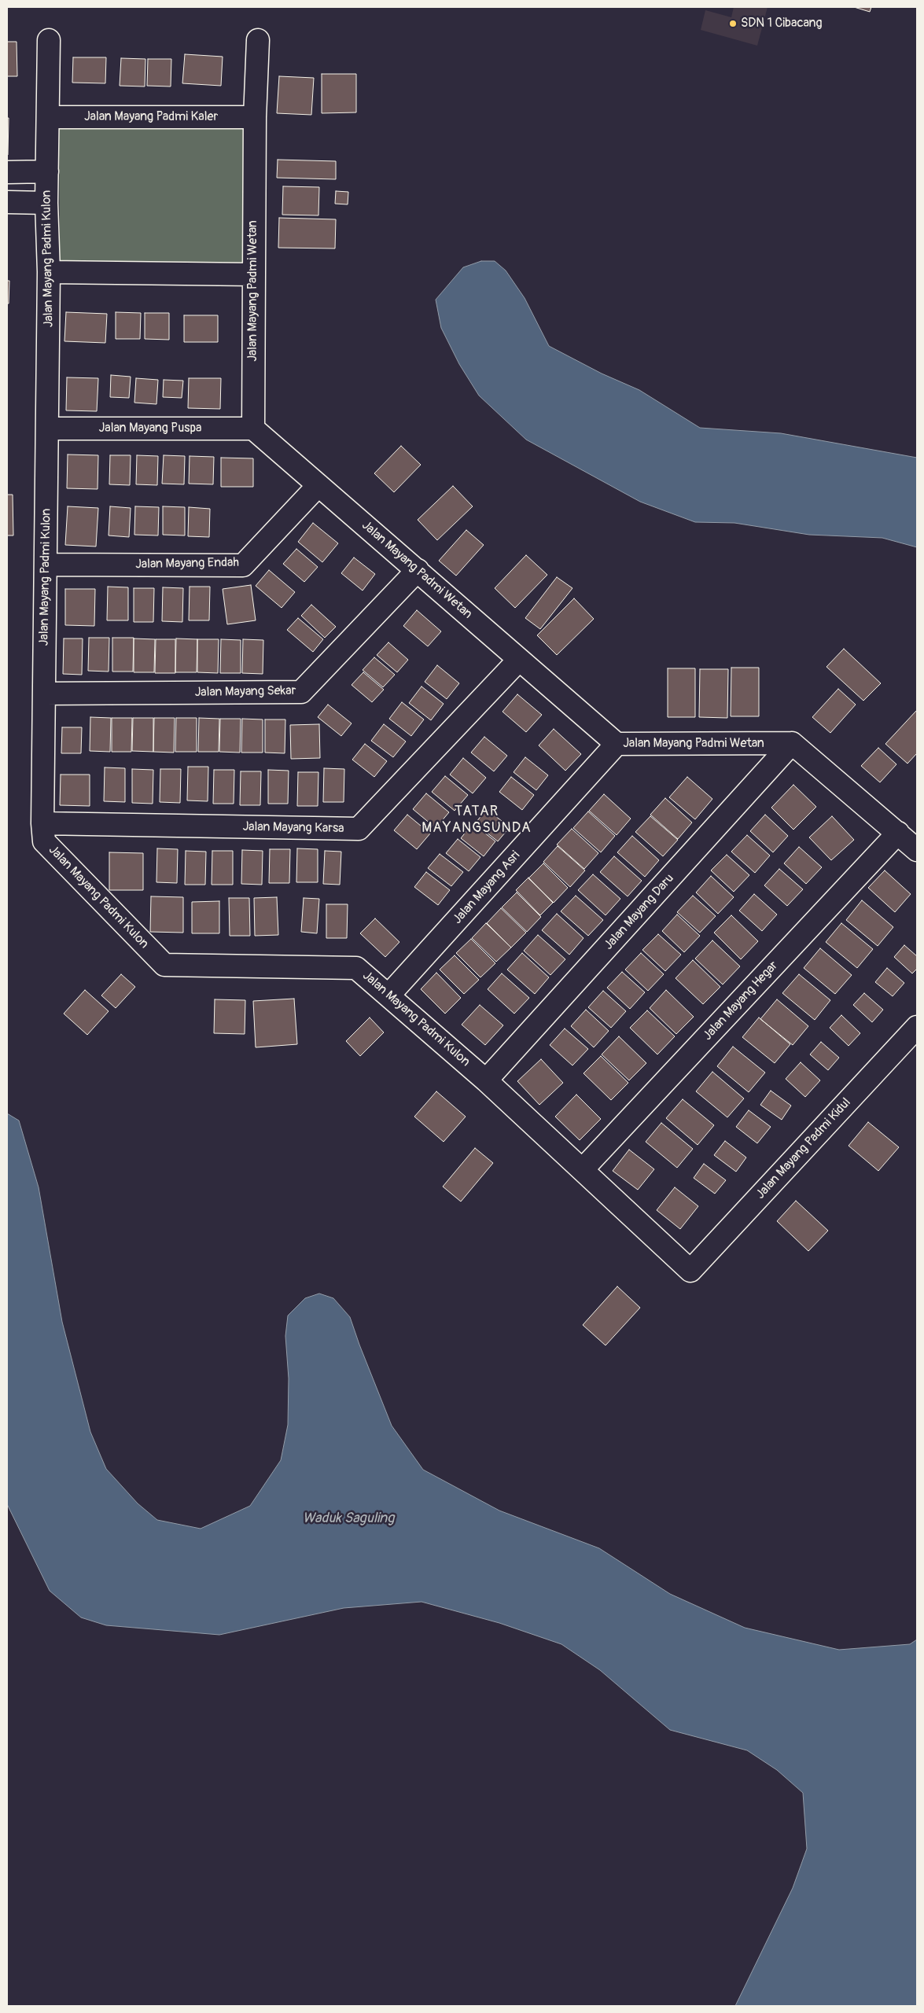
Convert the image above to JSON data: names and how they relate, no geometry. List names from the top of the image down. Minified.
{"streets":{"street":["Jalan Mayang Padmi Kaler","Jalan Mayang Padmi Kulon","Jalan Mayang Padmi Wetan","Jalan Mayang Puspa","Jalan Mayang Endah","Jalan Mayang Sekar","Jalan Mayang Karsa","Jalan Mayang Asri","Jalan Mayang Daru","Jalan Mayang Hegar","Jalan Mayang Padmi Kidul"]},"crossings":[["Jalan Mayang Padmi Kaler","Jalan Mayang Padmi Kulon"],["Jalan Mayang Padmi Kaler","Jalan Mayang Padmi Wetan"],["Jalan Mayang Padmi Kulon","Jalan Mayang Puspa"],["Jalan Mayang Padmi Kulon","Jalan Mayang Endah"],["Jalan Mayang Padmi Kulon","Jalan Mayang Sekar"],["Jalan Mayang Padmi Kulon","Jalan Mayang Karsa"],["Jalan Mayang Padmi Kulon","Jalan Mayang Asri"],["Jalan Mayang Padmi Kulon","Jalan Mayang Daru"],["Jalan Mayang Padmi Kulon","Jalan Mayang Hegar"],["Jalan Mayang Padmi Kulon","Jalan Mayang Padmi Kidul"],["Jalan Mayang Padmi Wetan","Jalan Mayang Puspa"],["Jalan Mayang Padmi Wetan","Jalan Mayang Endah"],["Jalan Mayang Padmi Wetan","Jalan Mayang Sekar"],["Jalan Mayang Padmi Wetan","Jalan Mayang Karsa"],["Jalan Mayang Padmi Wetan","Jalan Mayang Asri"],["Jalan Mayang Padmi Wetan","Jalan Mayang Daru"]],"districts":["TATAR MAYANGSUNDA"],"water":["Waduk Saguling"],"places":["SDN 1 Cibacang"]}
